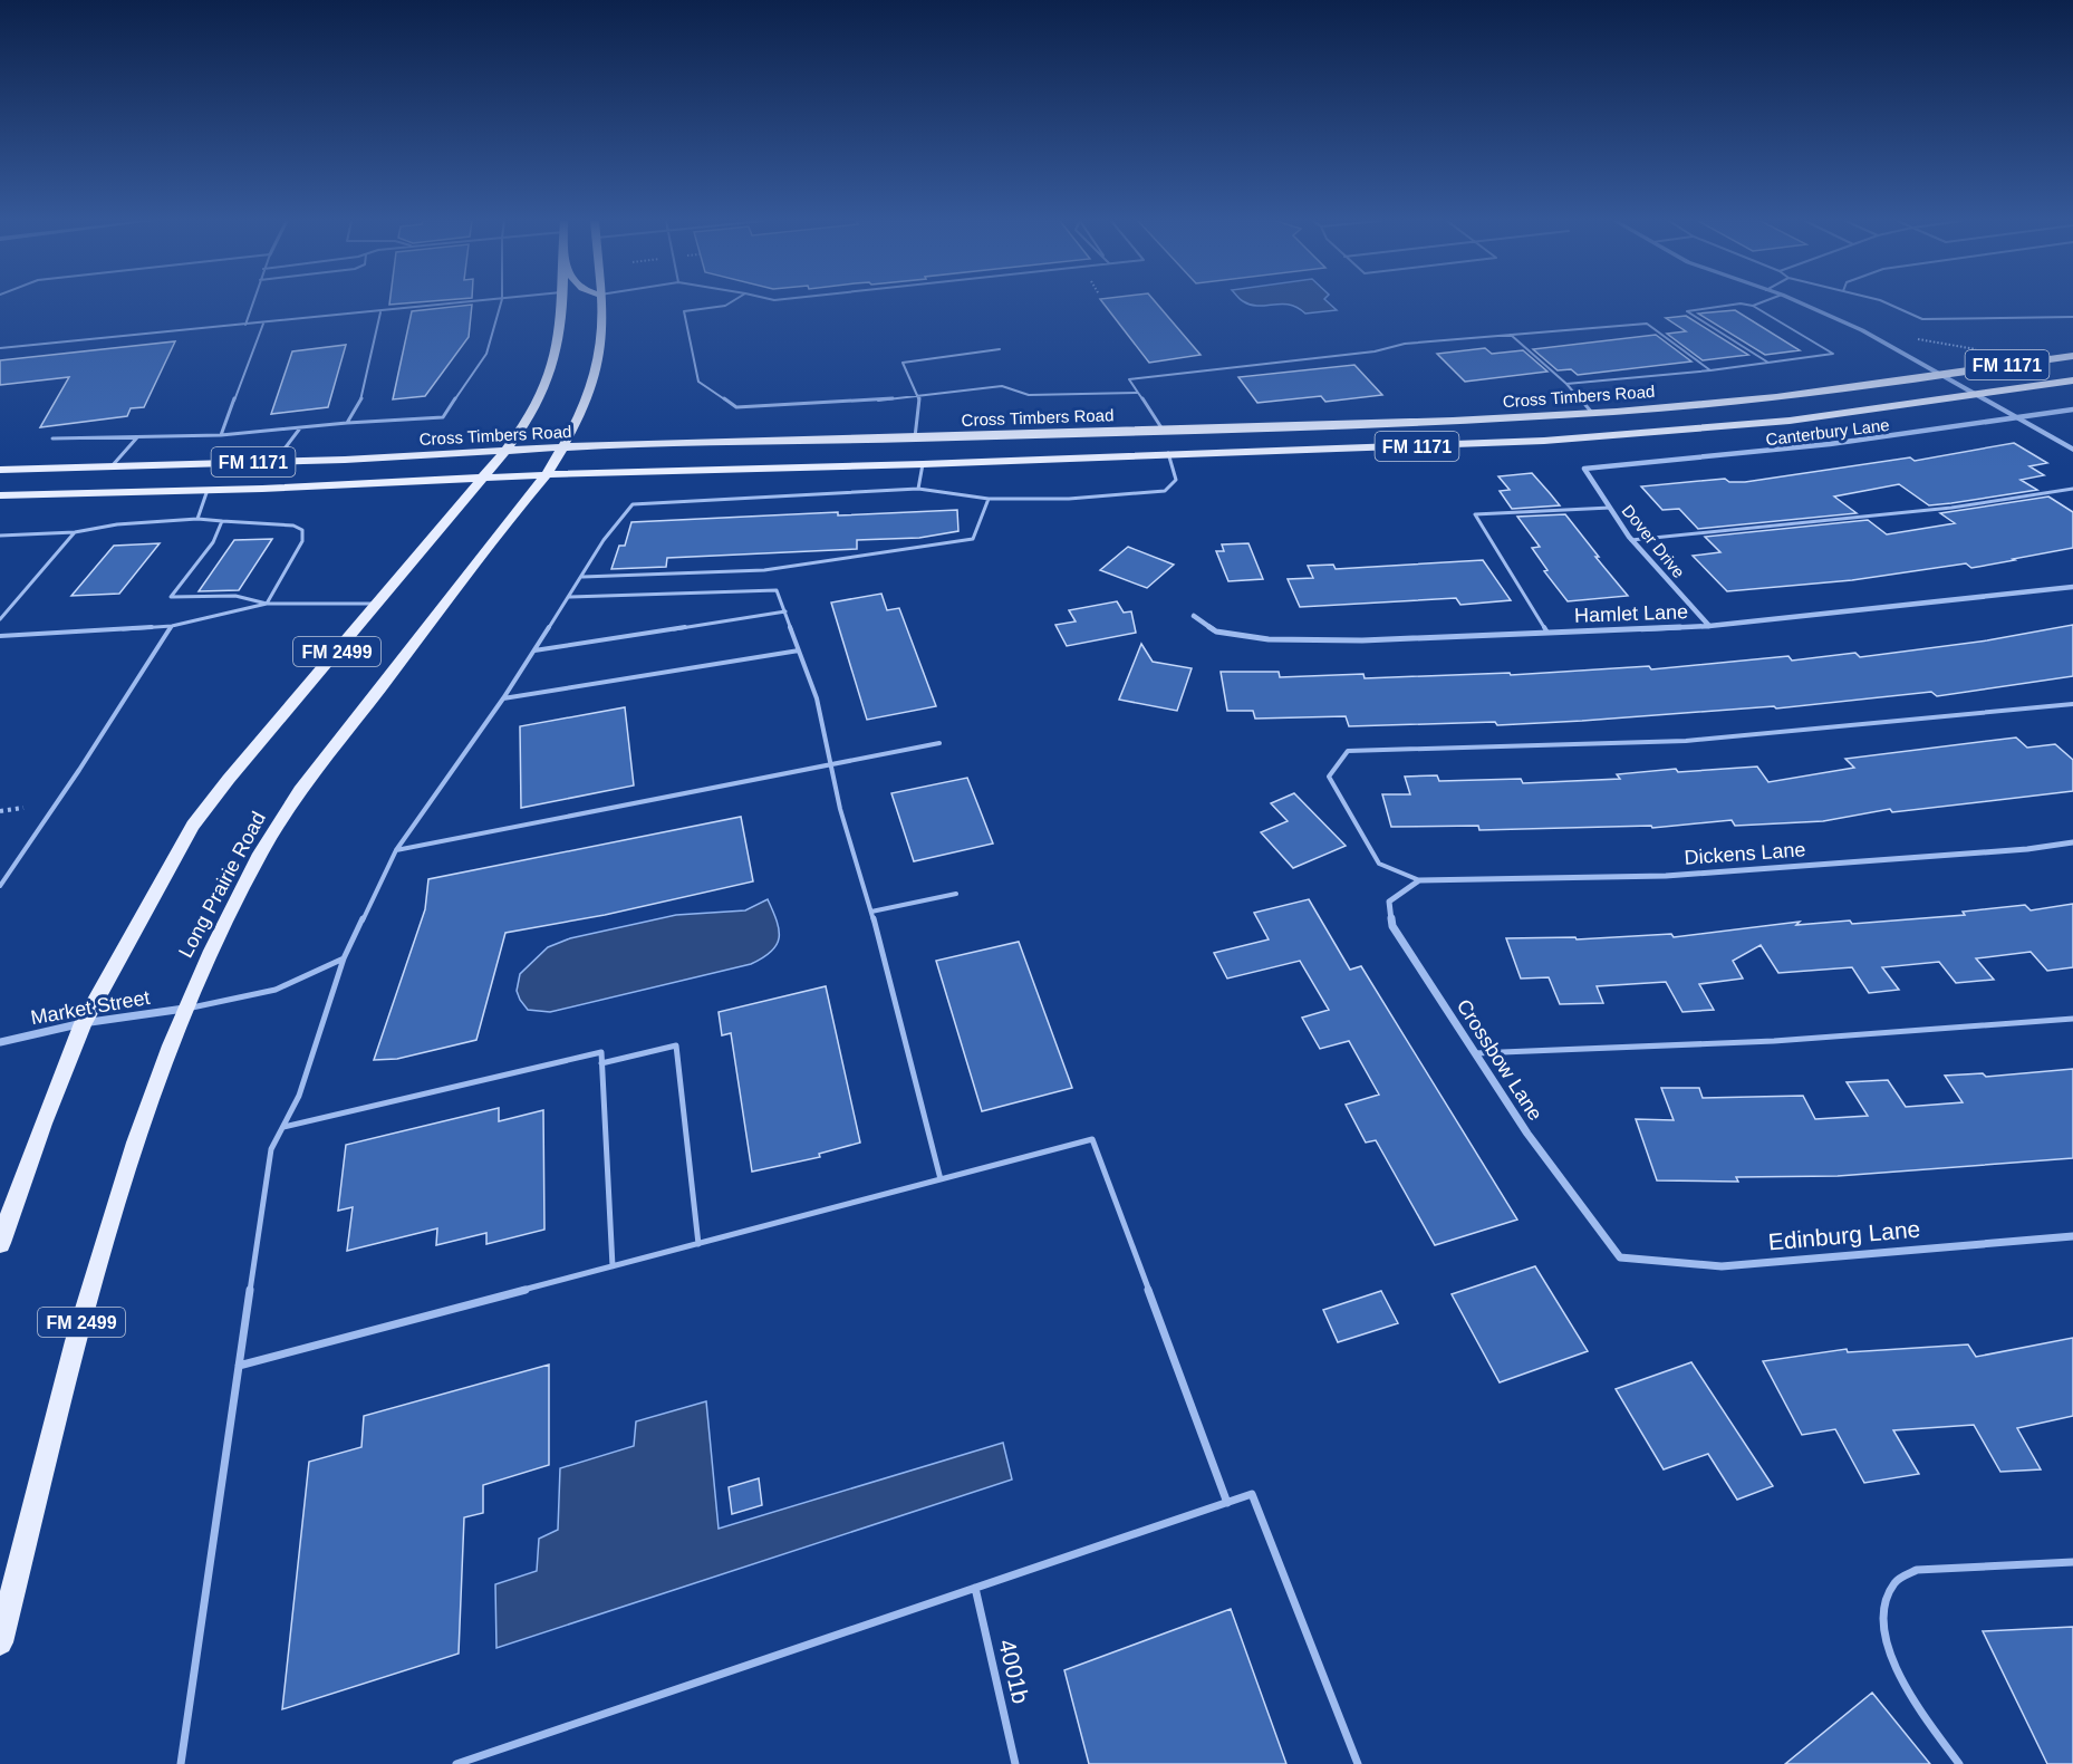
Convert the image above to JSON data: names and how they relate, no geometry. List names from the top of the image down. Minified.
{"streets":{"main road":["FM 1171","Cross Timbers Road","FM 2499","Long Prairie Road"],"street":["Canterbury Lane","Dover Drive","Hamlet Lane","Dickens Lane","Market Street","Crossbow Lane","Edinburg Lane"],"lane":["4001b"]},"crossings":[["FM 1171","FM 2499"],["FM 1171","Long Prairie Road"],["Cross Timbers Road","FM 2499"],["Cross Timbers Road","Long Prairie Road"],["Canterbury Lane","Dover Drive"],["Dover Drive","Hamlet Lane"],["FM 2499","Market Street"],["Dickens Lane","Crossbow Lane"],["Long Prairie Road","Market Street"],["Crossbow Lane","Edinburg Lane"]]}
